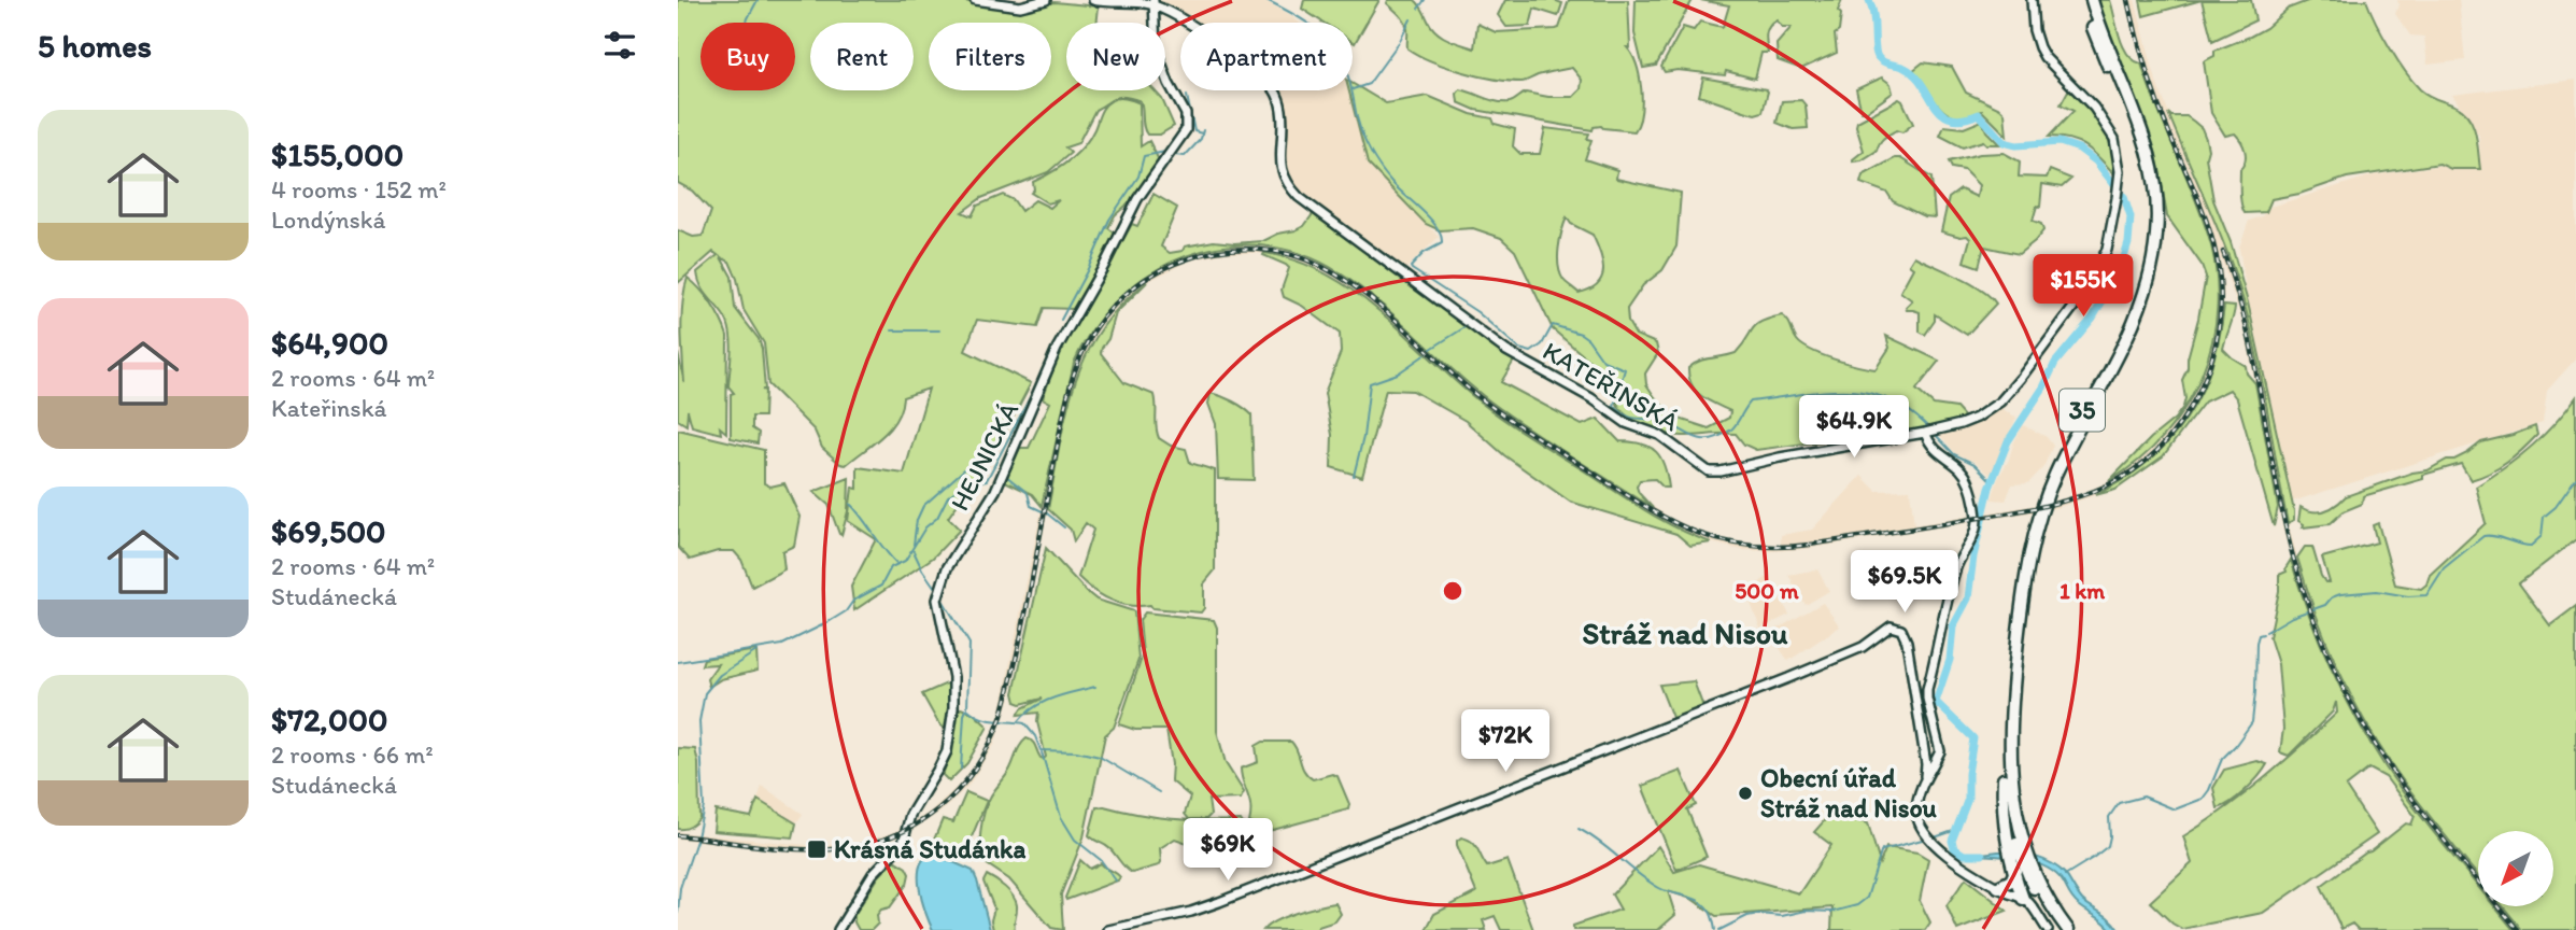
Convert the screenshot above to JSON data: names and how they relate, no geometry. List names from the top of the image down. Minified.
{"streets":{"highway":["35"],"street":["KATEŘINSKÁ","HEJNICKÁ"]},"crossings":[["KATEŘINSKÁ","HEJNICKÁ"]],"districts":["Stráž nad Nisou"],"places":{"other":["Obecní úřad Stráž nad Nisou"],"transit":["Krásná Studánka"]},"north":"bottom left","page":{"heading":"5 homes","chip":["Buy","Rent","Filters","New","Apartment"],"list":[{"name":"$155,000","note":"4 rooms · 152 m² · Londýnská"},{"name":"$64,900","note":"2 rooms · 64 m² · Kateřinská"},{"name":"$69,500","note":"2 rooms · 64 m² · Studánecká"},{"name":"$72,000","note":"2 rooms · 66 m² · Studánecká"}],"price":["$155K","$64.9K","$69.5K","$72K","$69K"]},"rings":["500 m","1 km"]}
